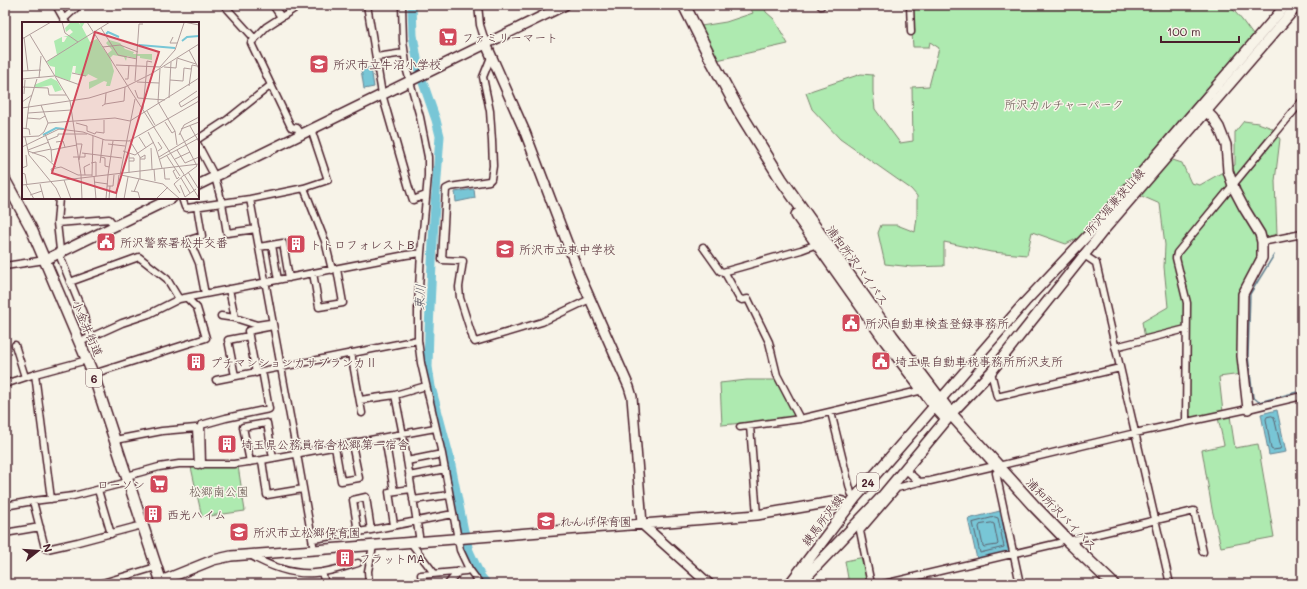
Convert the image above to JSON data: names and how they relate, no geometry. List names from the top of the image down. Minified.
{"streets":{"highway":["浦和所沢バイパス"],"main road":["小金井街道","6","24","練馬所沢線"],"street":["所沢堀兼狭山線"]},"crossings":[["所沢堀兼狭山線","浦和所沢バイパス"],["所沢堀兼狭山線","練馬所沢線"],["浦和所沢バイパス","練馬所沢線"]],"water":["東川"],"parks":["所沢カルチャーパーク","松郷南公園"],"places":{"supermarket":["ファミリーマート","ローソン"],"school or university":["所沢市立牛沼小学校","所沢市立東中学校","れんげ保育園","所沢市立松郷保育園"],"public building":["所沢警察署松井交番","所沢自動車検査登録事務所","埼玉県自動車税事務所所沢支所"],"building":["トトロフォレストB","プチマンションカサブランカⅡ","埼玉県公務員宿舎松郷第一宿舎","西光ハイム","フラットMA"]},"scale_bar":"100 m","north":"right"}
